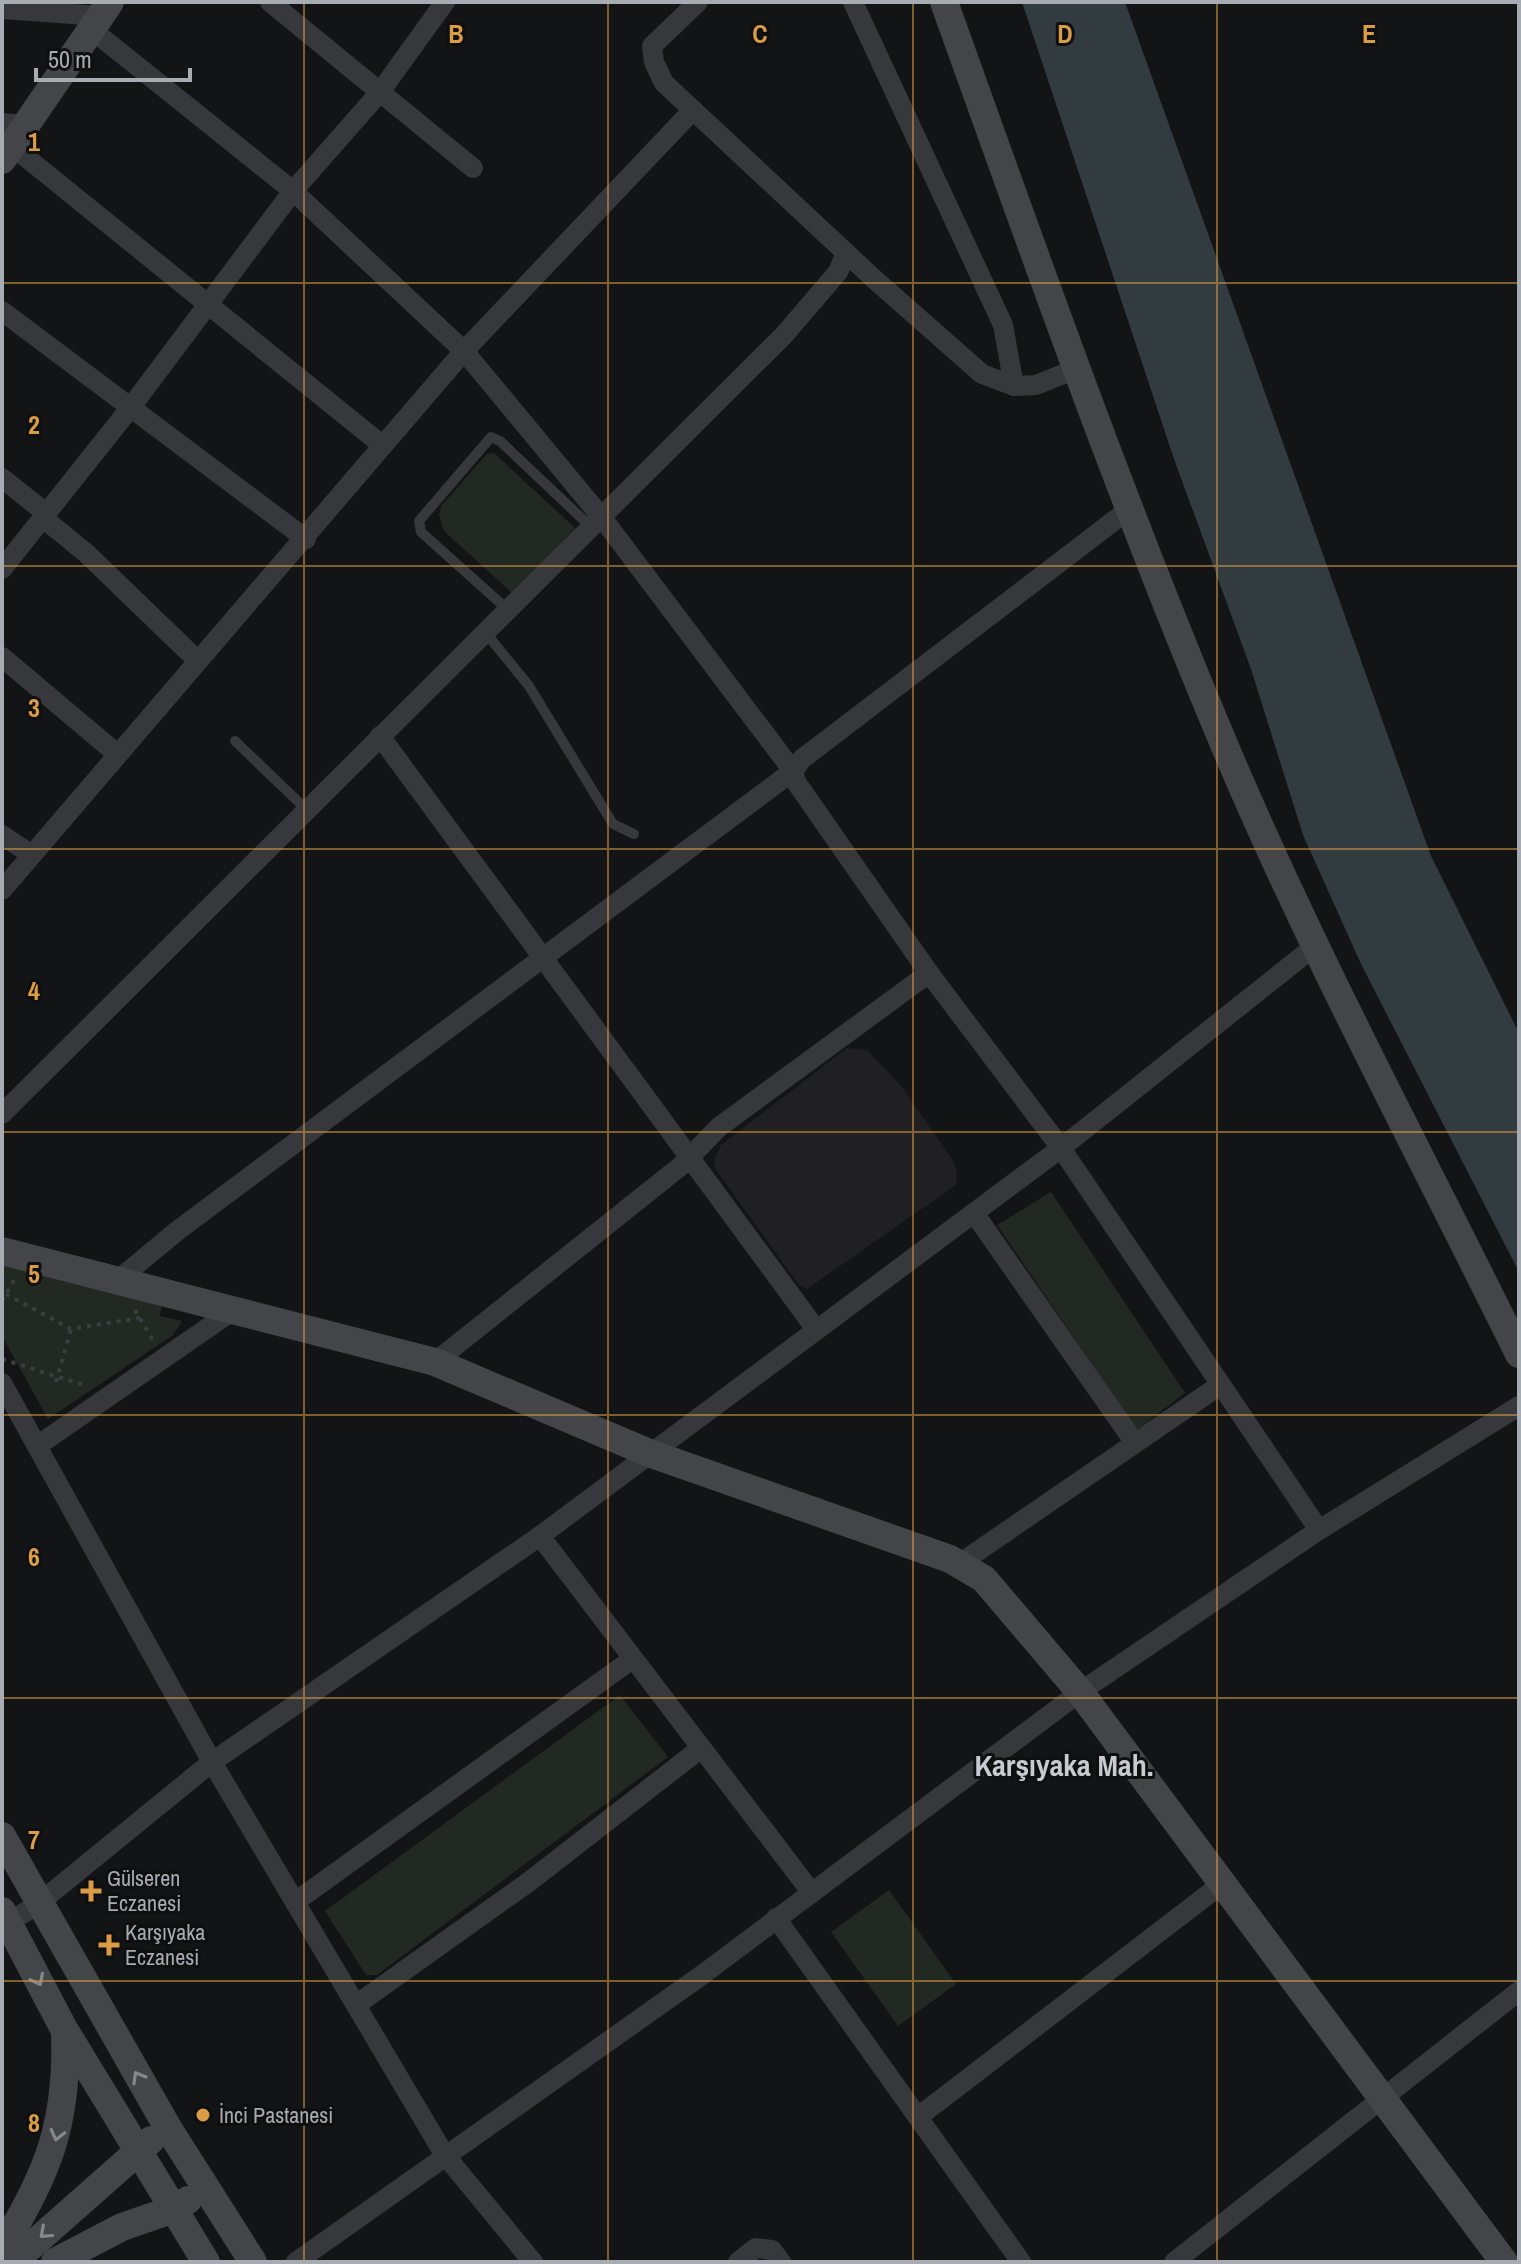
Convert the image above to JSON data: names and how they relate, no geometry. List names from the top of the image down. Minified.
{"districts":["Karşıyaka Mah."],"places":{"health":["Gülseren Eczanesi","Karşıyaka Eczanesi"],"other":["İnci Pastanesi"]},"scale_bar":"50 m","grid":{"columns":["B","C","D","E"],"rows":["1","2","3","4","5","6","7","8"]}}
